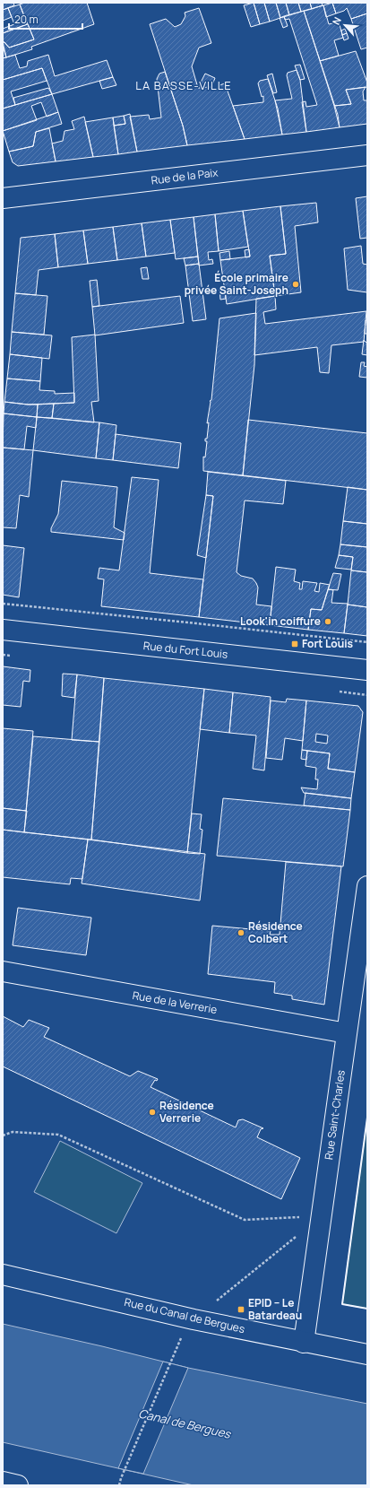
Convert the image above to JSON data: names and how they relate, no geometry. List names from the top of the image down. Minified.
{"streets":{"street":["Rue de la Paix","Rue du Fort Louis","Rue de la Verrerie","Rue Saint-Charles","Rue du Canal de Bergues"]},"crossings":[["Rue de la Verrerie","Rue Saint-Charles"],["Rue Saint-Charles","Rue du Canal de Bergues"]],"districts":["LA BASSE-VILLE"],"water":["Canal de Bergues"],"places":{"other":["École primaire privée Saint-Joseph","Look'in coiffure","Résidence Colbert","Résidence Verrerie"],"transit":["Fort Louis","EPID – Le Batardeau"]},"scale_bar":"20 m","north":"top left"}
